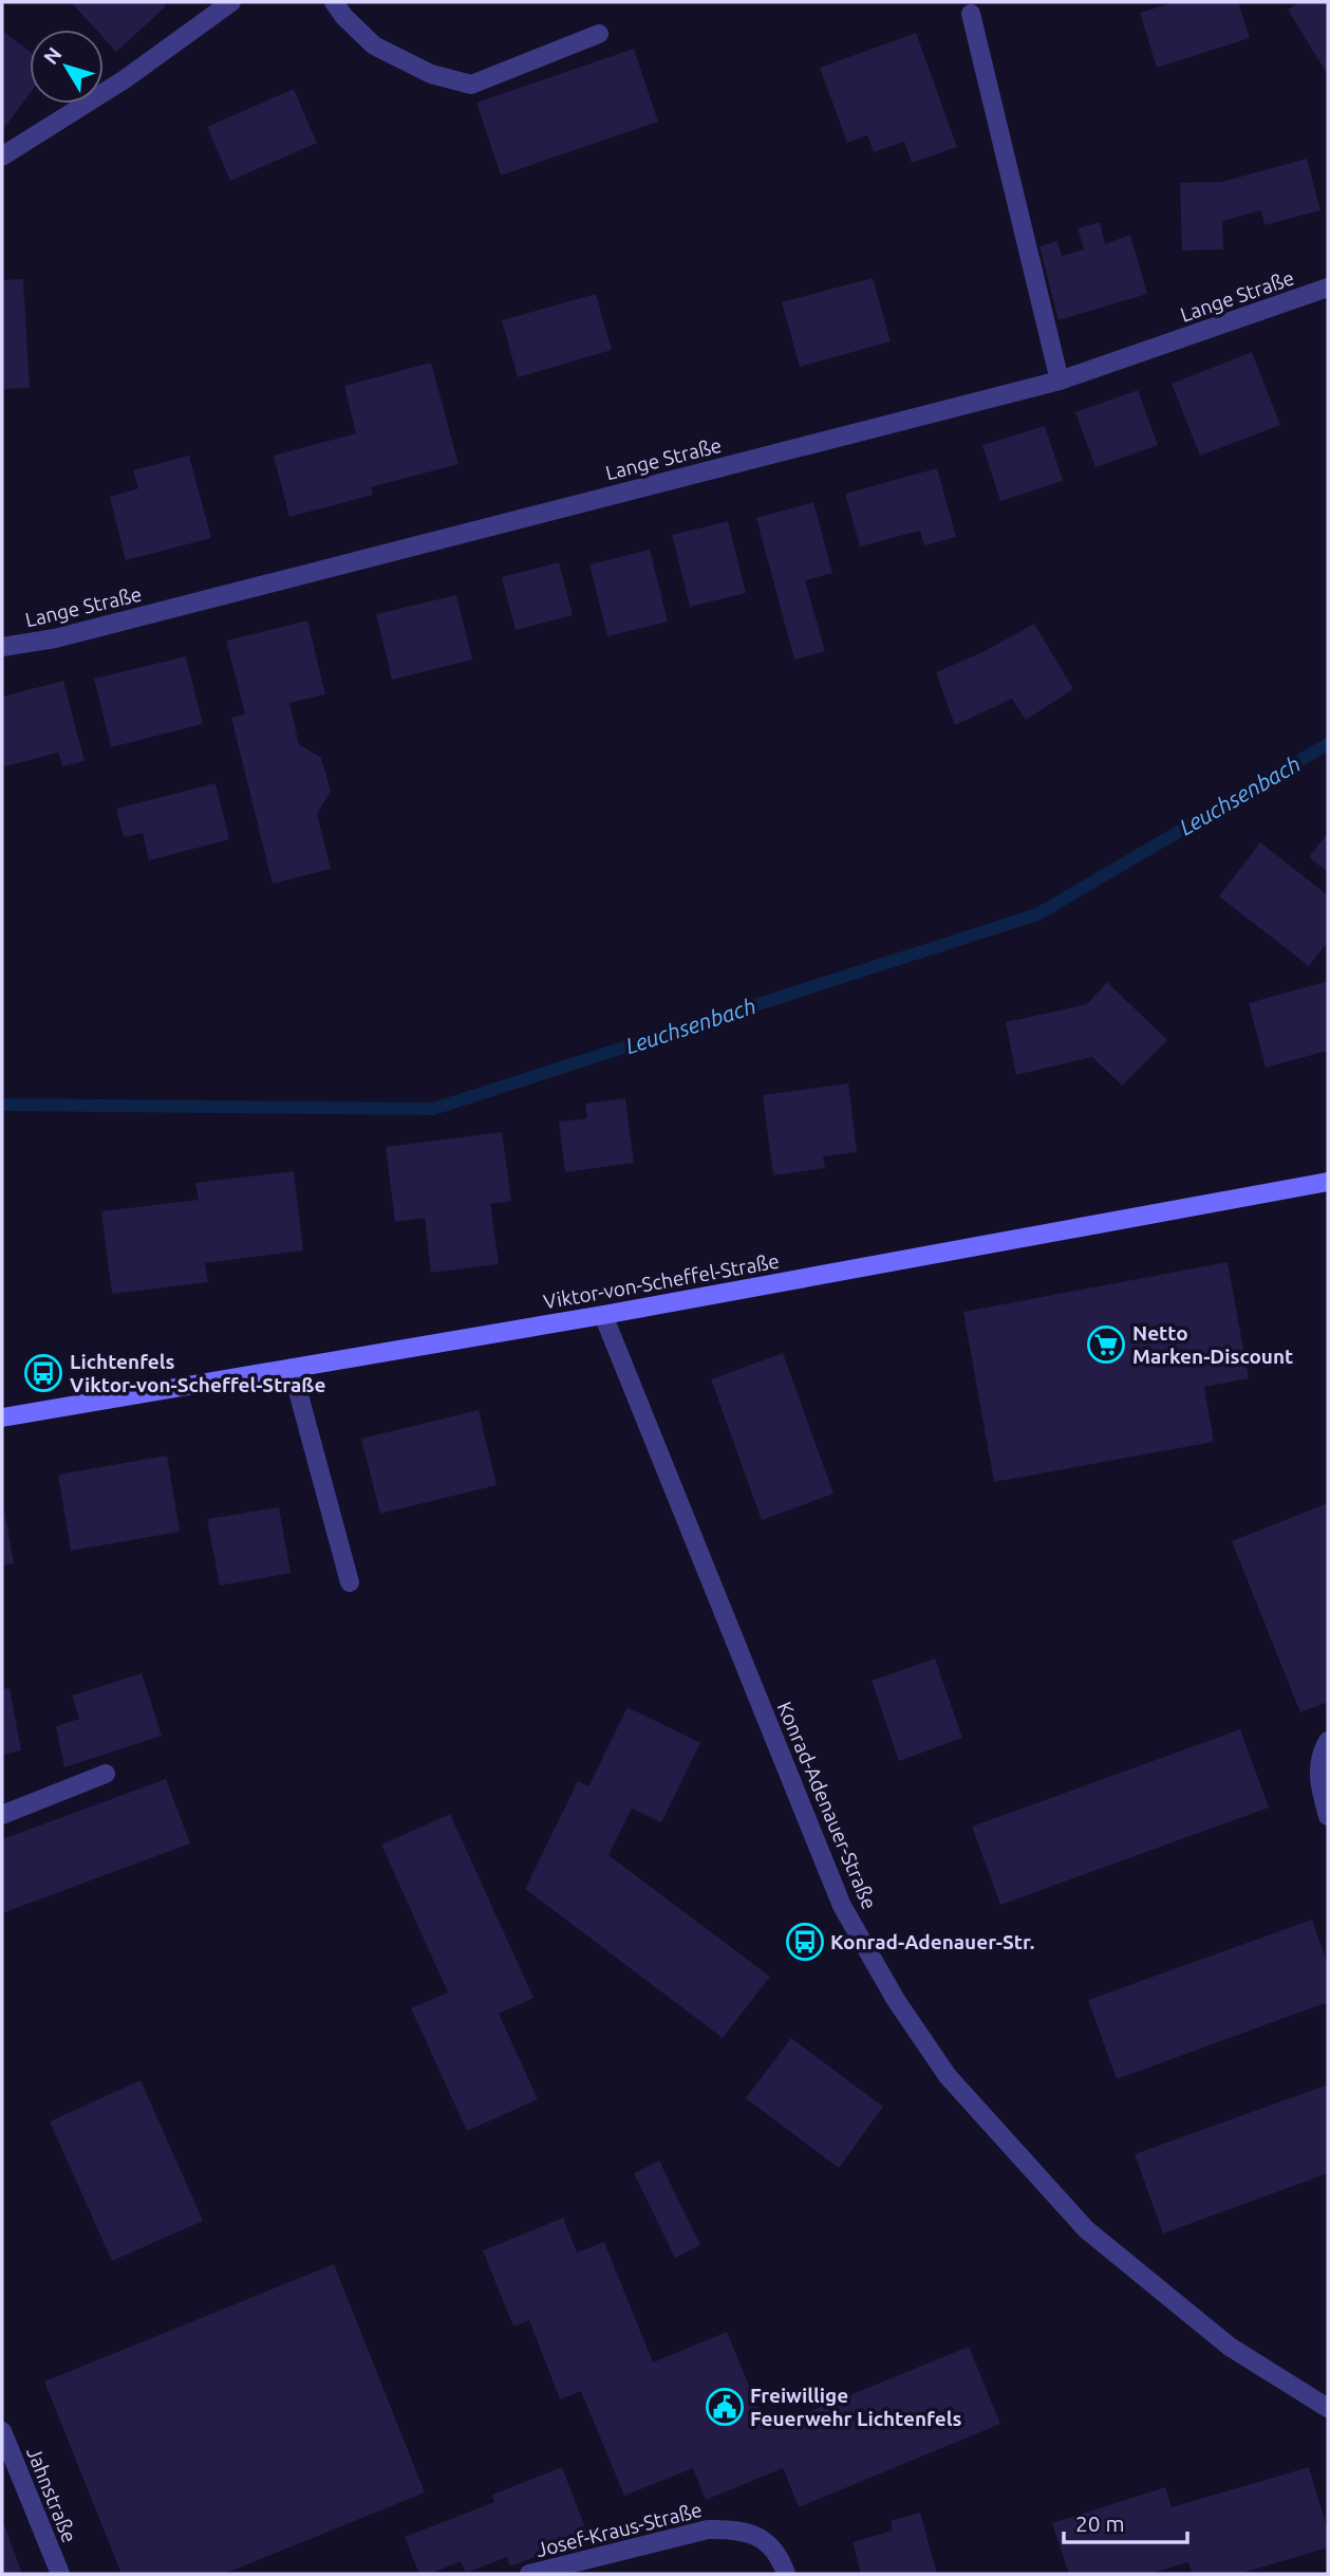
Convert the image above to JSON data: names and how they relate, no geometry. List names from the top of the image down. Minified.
{"streets":{"street":["Lange Straße","Viktor-von-Scheffel-Straße","Konrad-Adenauer-Straße","Jahnstraße","Josef-Kraus-Straße"]},"crossings":[["Viktor-von-Scheffel-Straße","Konrad-Adenauer-Straße"]],"water":["Leuchsenbach"],"places":{"supermarket":["Netto Marken-Discount"],"bus stop":["Lichtenfels Viktor-von-Scheffel-Straße","Konrad-Adenauer-Str."],"public building":["Freiwillige Feuerwehr Lichtenfels"]},"scale_bar":"20 m","north":"top left"}
